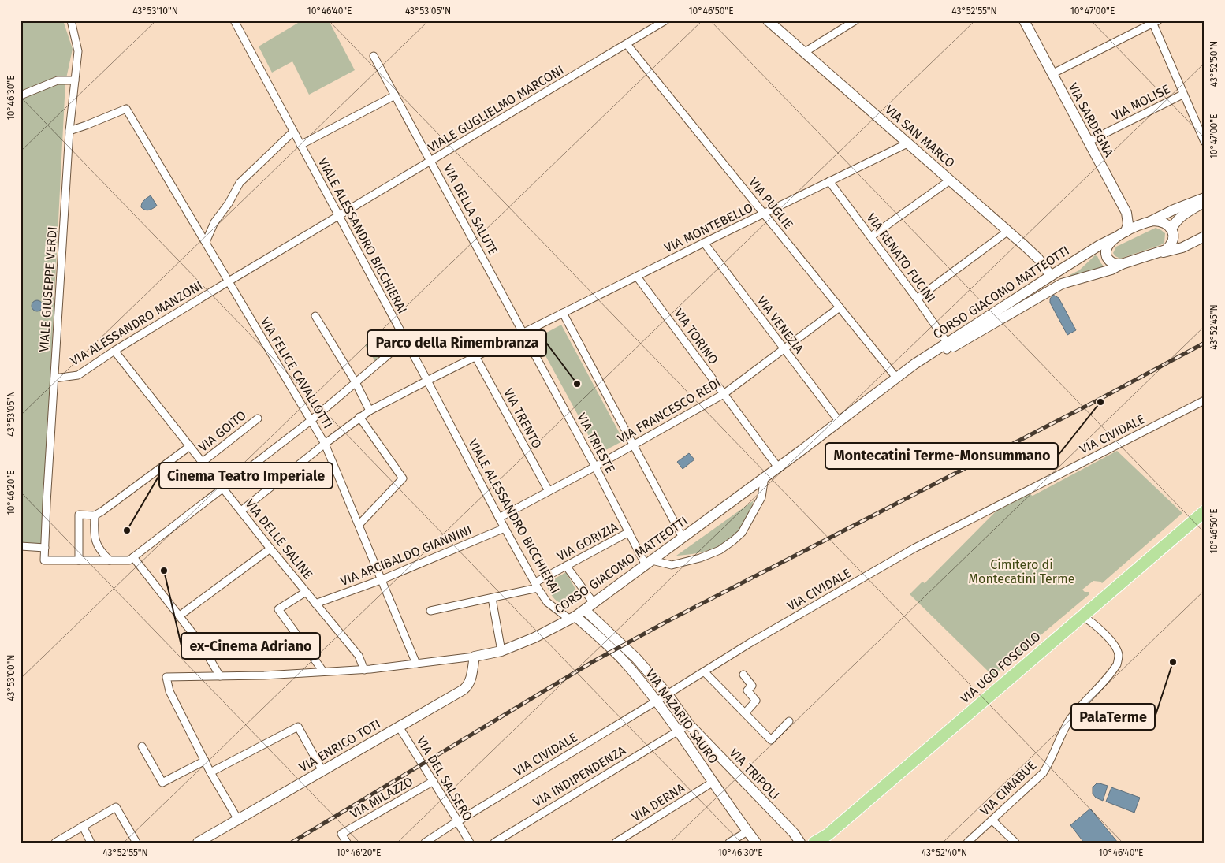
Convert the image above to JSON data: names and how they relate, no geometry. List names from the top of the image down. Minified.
{"streets":{"main road":["VIA SARDEGNA","VIA SAN MARCO","CORSO GIACOMO MATTEOTTI","VIA UGO FOSCOLO","VIA NAZARIO SAURO","VIA ENRICO TOTI","VIA TRIPOLI"],"street":["VIA MOLISE","VIALE GUGLIELMO MARCONI","VIA PUGLIE","VIA DELLA SALUTE","VIA MONTEBELLO","VIALE ALESSANDRO BICCHIERAI","VIA RENATO FUCINI","VIALE GIUSEPPE VERDI","VIA ALESSANDRO MANZONI","VIA VENEZIA","VIA TORINO","VIA FELICE CAVALLOTTI","VIA FRANCESCO REDI","VIA TRENTO","VIA GOITO","VIA CIVIDALE","VIA TRIESTE","VIA DELLE SALINE","VIA GORIZIA","VIA ARCIBALDO GIANNINI","VIA INDIPENDENZA","VIA DEL SALSERO","VIA CIMABUE","VIA MILAZZO","VIA DERNA"]},"crossings":[["VIA MOLISE","VIA SARDEGNA"],["VIALE GUGLIELMO MARCONI","VIA PUGLIE"],["VIALE GUGLIELMO MARCONI","VIA DELLA SALUTE"],["VIALE GUGLIELMO MARCONI","VIALE ALESSANDRO BICCHIERAI"],["VIALE GUGLIELMO MARCONI","VIA ALESSANDRO MANZONI"],["VIALE GUGLIELMO MARCONI","VIA FELICE CAVALLOTTI"],["VIA SARDEGNA","CORSO GIACOMO MATTEOTTI"],["VIA SAN MARCO","VIA MONTEBELLO"],["VIA SAN MARCO","CORSO GIACOMO MATTEOTTI"],["VIA PUGLIE","VIA MONTEBELLO"],["VIA PUGLIE","CORSO GIACOMO MATTEOTTI"],["VIA PUGLIE","VIA FRANCESCO REDI"],["VIA DELLA SALUTE","VIA MONTEBELLO"],["VIA DELLA SALUTE","VIA TRIESTE"],["VIA MONTEBELLO","VIALE ALESSANDRO BICCHIERAI"],["VIA MONTEBELLO","VIA RENATO FUCINI"],["VIA MONTEBELLO","VIA VENEZIA"],["VIA MONTEBELLO","VIA TORINO"],["VIA MONTEBELLO","VIA TRENTO"],["VIA MONTEBELLO","VIA TRIESTE"],["VIALE ALESSANDRO BICCHIERAI","CORSO GIACOMO MATTEOTTI"],["VIALE ALESSANDRO BICCHIERAI","VIA FRANCESCO REDI"],["VIALE ALESSANDRO BICCHIERAI","VIA GORIZIA"],["VIALE ALESSANDRO BICCHIERAI","VIA ARCIBALDO GIANNINI"],["VIALE ALESSANDRO BICCHIERAI","VIA NAZARIO SAURO"],["VIA RENATO FUCINI","CORSO GIACOMO MATTEOTTI"],["VIALE GIUSEPPE VERDI","VIA ALESSANDRO MANZONI"],["VIALE GIUSEPPE VERDI","VIA FELICE CAVALLOTTI"],["CORSO GIACOMO MATTEOTTI","VIA VENEZIA"],["CORSO GIACOMO MATTEOTTI","VIA TORINO"],["CORSO GIACOMO MATTEOTTI","VIA FELICE CAVALLOTTI"],["CORSO GIACOMO MATTEOTTI","VIA TRIESTE"],["CORSO GIACOMO MATTEOTTI","VIA DELLE SALINE"],["CORSO GIACOMO MATTEOTTI","VIA NAZARIO SAURO"],["CORSO GIACOMO MATTEOTTI","VIA ENRICO TOTI"],["VIA ALESSANDRO MANZONI","VIA FELICE CAVALLOTTI"],["VIA ALESSANDRO MANZONI","VIA DELLE SALINE"],["VIA VENEZIA","VIA FRANCESCO REDI"],["VIA TORINO","VIA FRANCESCO REDI"],["VIA FELICE CAVALLOTTI","VIA ARCIBALDO GIANNINI"],["VIA FRANCESCO REDI","VIA TRENTO"],["VIA FRANCESCO REDI","VIA TRIESTE"],["VIA GOITO","VIA DELLE SALINE"],["VIA CIVIDALE","VIA NAZARIO SAURO"],["VIA CIVIDALE","VIA DEL SALSERO"],["VIA TRIESTE","VIA GORIZIA"],["VIA DELLE SALINE","VIA ARCIBALDO GIANNINI"],["VIA UGO FOSCOLO","VIA CIMABUE"],["VIA NAZARIO SAURO","VIA TRIPOLI"],["VIA NAZARIO SAURO","VIA INDIPENDENZA"],["VIA NAZARIO SAURO","VIA DERNA"],["VIA ENRICO TOTI","VIA DEL SALSERO"],["VIA TRIPOLI","VIA INDIPENDENZA"],["VIA DEL SALSERO","VIA MILAZZO"]],"parks":["Cimitero di Montecatini Terme"],"places":["Parco della Rimembranza","Montecatini Terme-Monsummano","Cinema Teatro Imperiale","ex-Cinema Adriano","PalaTerme"],"coordinates":["43°53'10\"N","10°46'40\"E","43°53'05\"N","10°46'50\"E","43°52'55\"N","10°47'00\"E","43°52'50\"N","10°46'30\"E","43°52'45\"N","10°46'20\"E","43°53'00\"N","43°52'40\"N"]}
